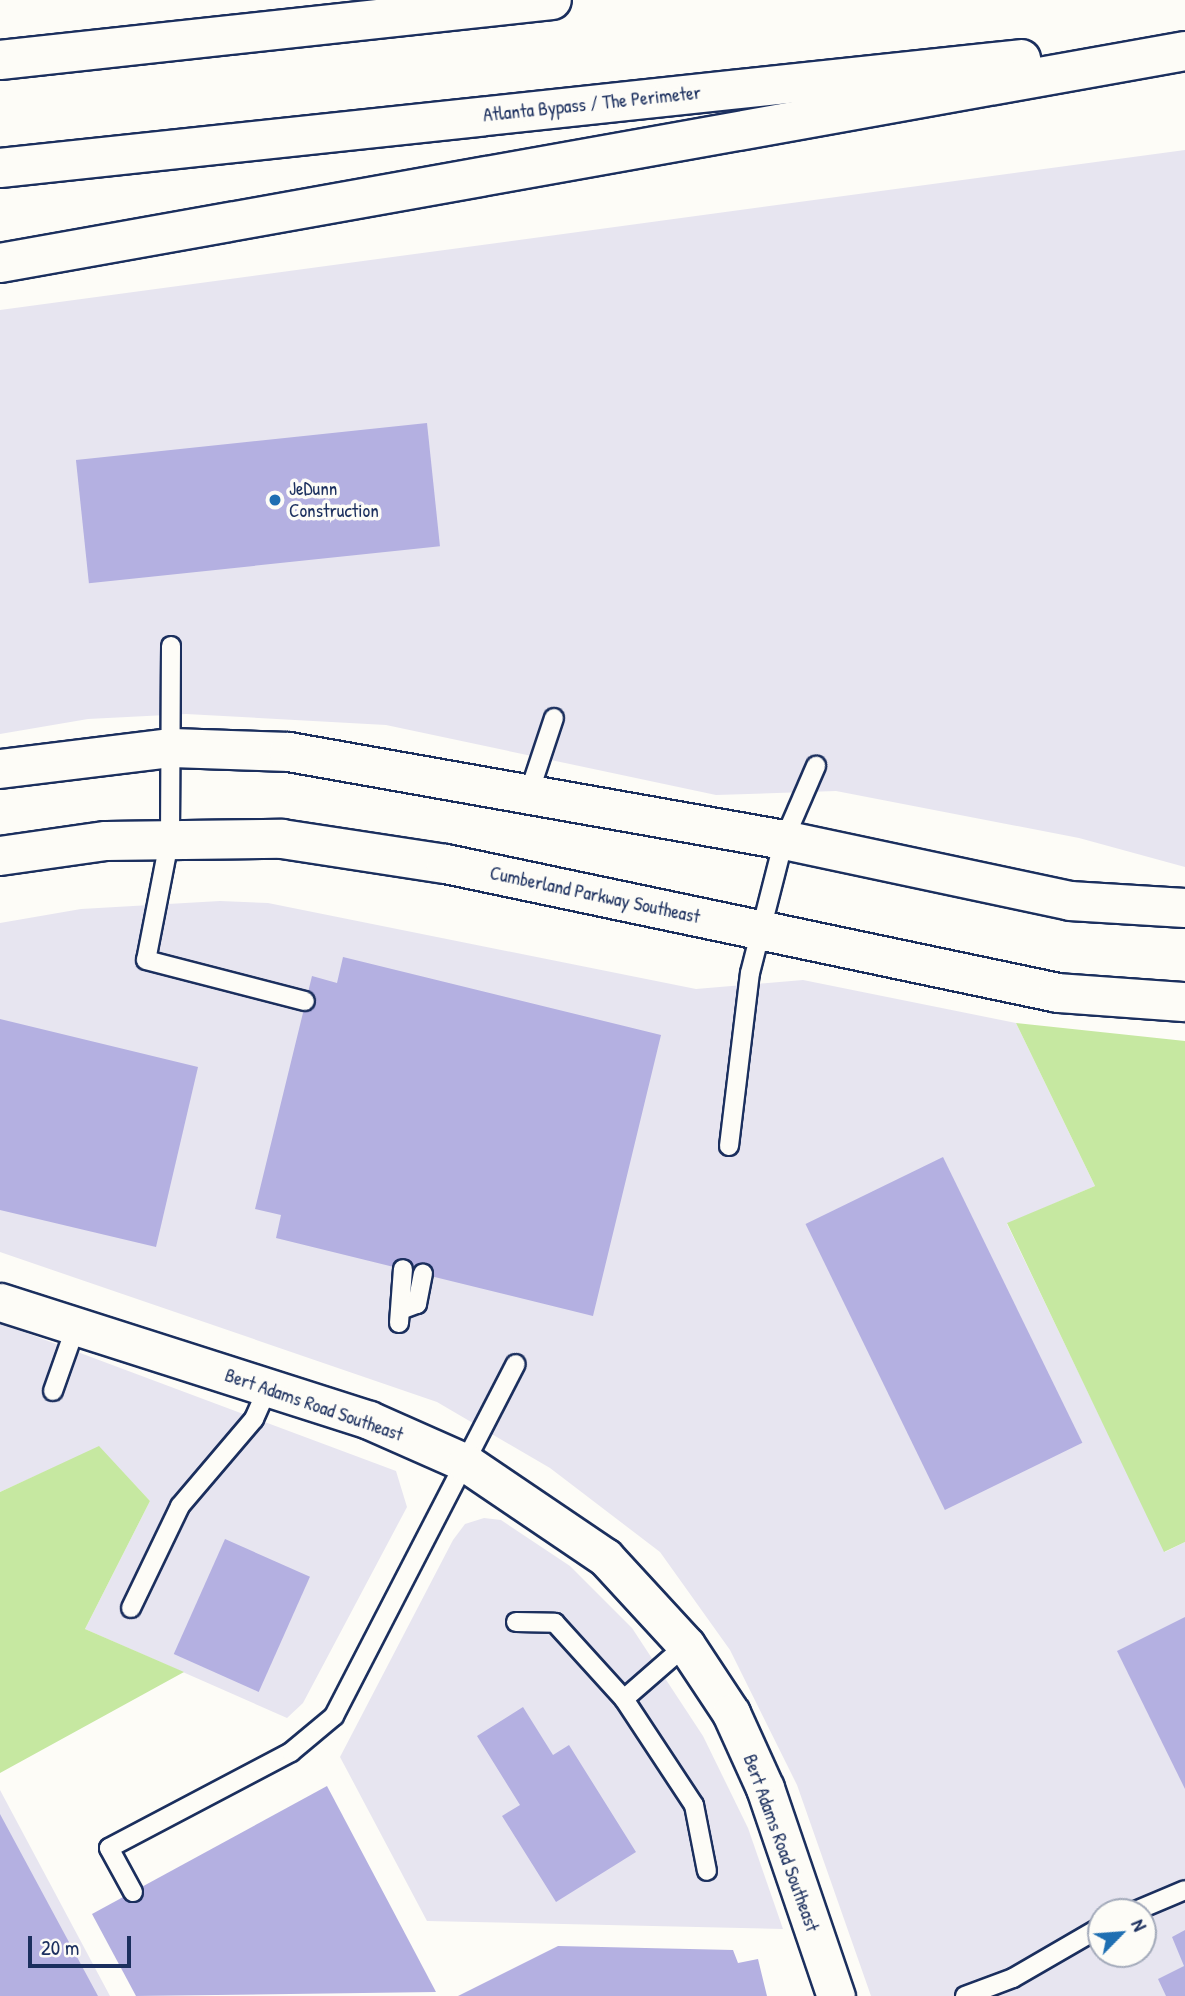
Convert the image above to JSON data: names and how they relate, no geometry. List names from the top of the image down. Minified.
{"streets":{"main road":["Atlanta Bypass / The Perimeter","Cumberland Parkway Southeast"],"street":["Bert Adams Road Southeast"]},"places":["JeDunn Construction"],"scale_bar":"20 m","north":"top right"}
